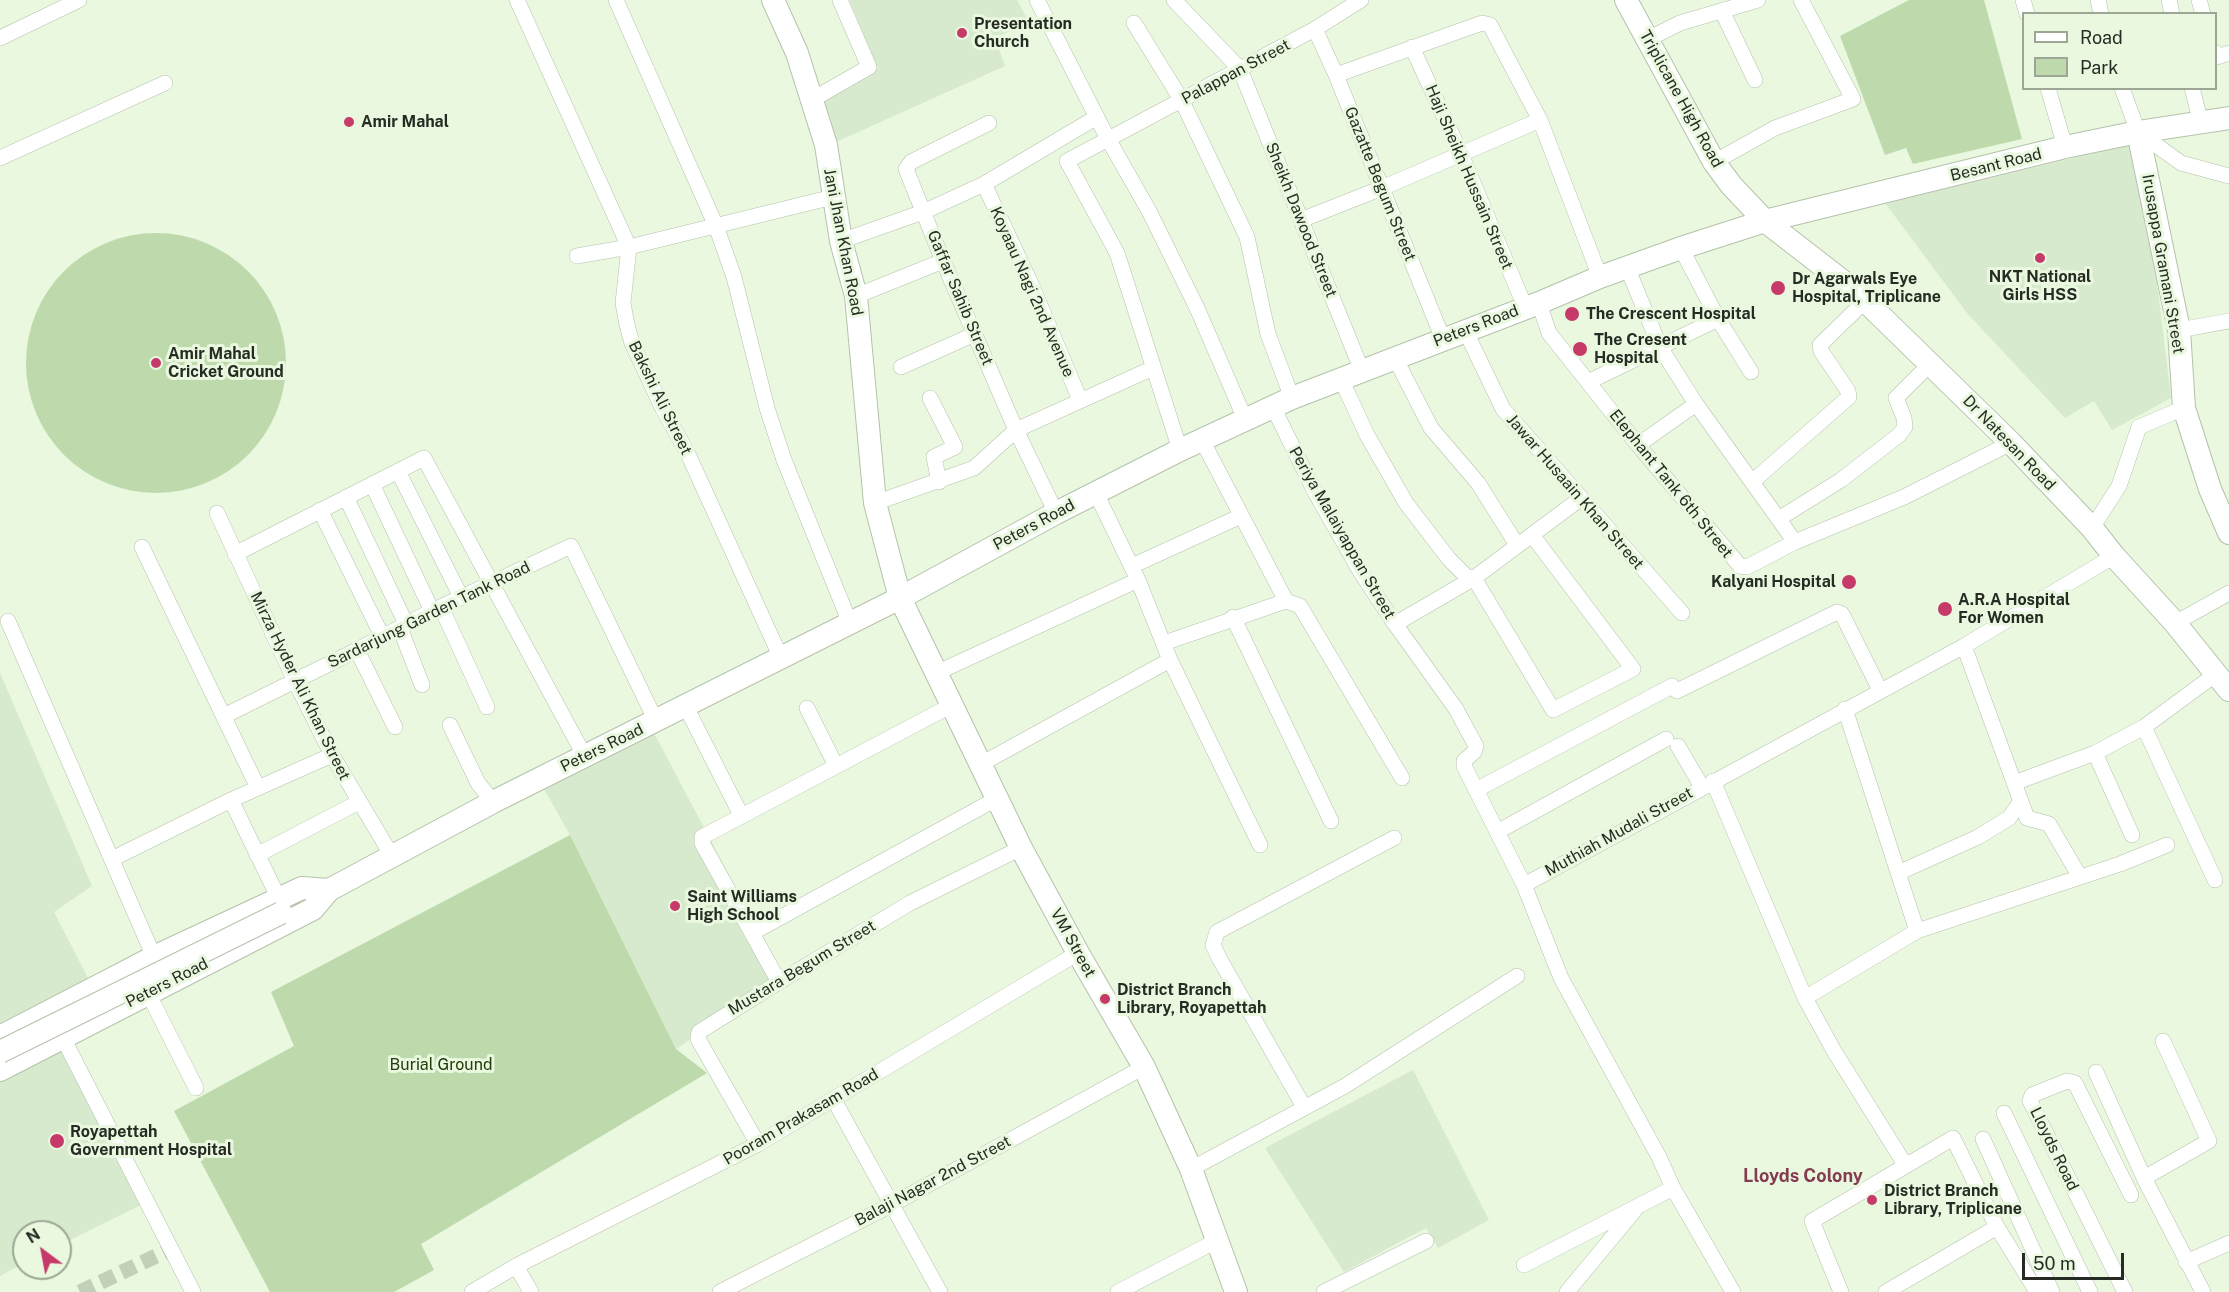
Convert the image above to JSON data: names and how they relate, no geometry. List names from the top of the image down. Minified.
{"streets":{"main road":["Triplicane High Road","Besant Road","Jani Jhan Khan Road","Irusappa Gramani Street","Peters Road","Dr Natesan Road","VM Street"],"street":["Palappan Street","Haji Sheikh Hussain Street","Gazatte Begum Street","Sheikh Dawood Street","Koyaau Nagi 2nd Avenue","Gaffar Sahib Street","Bakshi Ali Street","Elephant Tank 6th Street","Jawar Husaain Khan Street","Periya Malaiyappan Street","Sardarjung Garden Tank Road","Mirza Hyder Ali Khan Street","Muthiah Mudali Street","Mustara Begum Street","Pooram Prakasam Road","Lloyds Road","Balaji Nagar 2nd Street"]},"crossings":[["Palappan Street","Gazatte Begum Street"],["Palappan Street","Sheikh Dawood Street"],["Palappan Street","Periya Malaiyappan Street"],["Triplicane High Road","Besant Road"],["Triplicane High Road","Peters Road"],["Triplicane High Road","Dr Natesan Road"],["Besant Road","Irusappa Gramani Street"],["Besant Road","Peters Road"],["Besant Road","Dr Natesan Road"],["Haji Sheikh Hussain Street","Peters Road"],["Haji Sheikh Hussain Street","Elephant Tank 6th Street"],["Gazatte Begum Street","Peters Road"],["Sheikh Dawood Street","Peters Road"],["Jani Jhan Khan Road","Peters Road"],["Jani Jhan Khan Road","VM Street"],["Gaffar Sahib Street","Peters Road"],["Peters Road","Bakshi Ali Street"],["Peters Road","Dr Natesan Road"],["Peters Road","Elephant Tank 6th Street"],["Peters Road","Jawar Husaain Khan Street"],["Peters Road","Periya Malaiyappan Street"],["Peters Road","Sardarjung Garden Tank Road"],["Peters Road","Mirza Hyder Ali Khan Street"],["Peters Road","VM Street"],["Dr Natesan Road","Elephant Tank 6th Street"],["Dr Natesan Road","Muthiah Mudali Street"],["Sardarjung Garden Tank Road","Mirza Hyder Ali Khan Street"],["VM Street","Mustara Begum Street"],["VM Street","Pooram Prakasam Road"],["VM Street","Balaji Nagar 2nd Street"],["Mustara Begum Street","Pooram Prakasam Road"]],"districts":["Lloyds Colony"],"parks":["Burial Ground"],"places":["Presentation Church","Amir Mahal","NKT National Girls HSS","Dr Agarwals Eye Hospital, Triplicane","The Crescent Hospital","The Cresent Hospital","Amir Mahal Cricket Ground","Kalyani Hospital","A.R.A Hospital For Women","Saint Williams High School","District Branch Library, Royapettah","Royapettah Government Hospital","District Branch Library, Triplicane"],"legend":["Road","Park"],"scale_bar":"50 m","north":"top left"}
